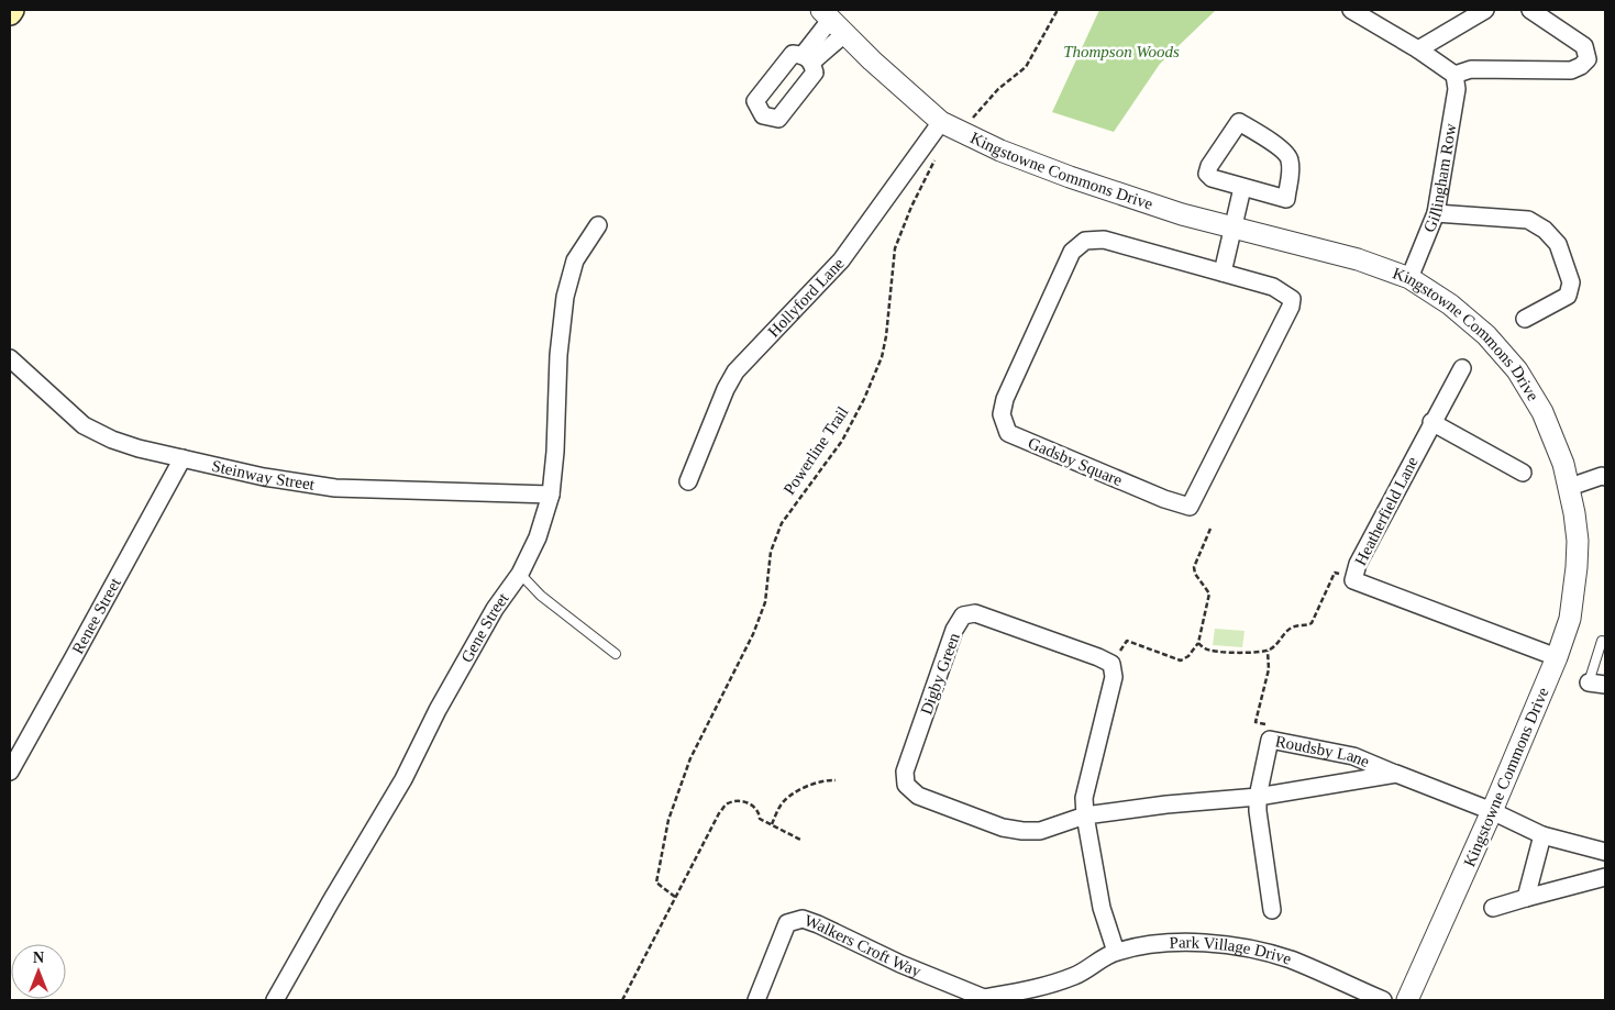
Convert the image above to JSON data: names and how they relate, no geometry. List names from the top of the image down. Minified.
{"streets":{"street":["Kingstowne Commons Drive","Gillingham Row","Hollyford Lane","Gadsby Square","Steinway Street","Heatherfield Lane","Renee Street","Gene Street","Digby Green","Roudsby Lane","Walkers Croft Way","Park Village Drive"],"path":["Powerline Trail"]},"crossings":[["Kingstowne Commons Drive","Gillingham Row"],["Kingstowne Commons Drive","Hollyford Lane"],["Kingstowne Commons Drive","Heatherfield Lane"],["Kingstowne Commons Drive","Roudsby Lane"],["Steinway Street","Renee Street"],["Steinway Street","Gene Street"],["Digby Green","Roudsby Lane"],["Walkers Croft Way","Park Village Drive"]],"parks":["Thompson Woods"],"north":"top"}
